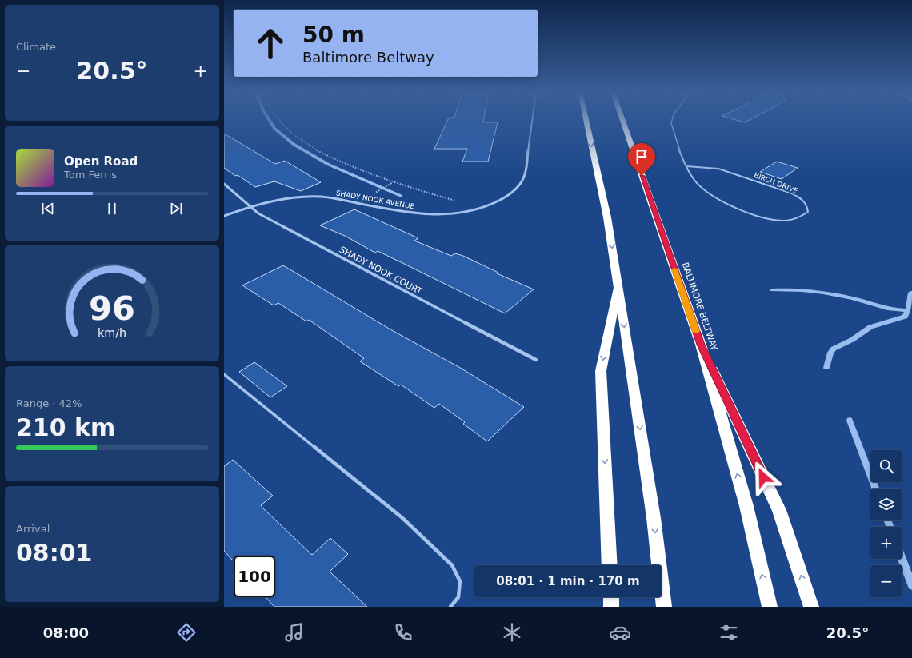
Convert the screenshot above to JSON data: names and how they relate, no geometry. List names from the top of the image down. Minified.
{"streets":{"highway":["BALTIMORE BELTWAY"],"street":["SHADY NOOK AVENUE","SHADY NOOK COURT"],"lane":["BIRCH DRIVE"]},"crossings":[["SHADY NOOK AVENUE","SHADY NOOK COURT"]],"page":{"tile":["Climate",["Range · 42%","210 km"],["Arrival","08:01"]],"turn":["50 m","Baltimore Beltway"],"heat":["−","20.5°","+"],"song":["Open Road","Tom Ferris"],"map_buttons":["+","−"],"limit":"100","trip":"08:01 · 1 min · 170 m","tabs":["08:00","20.5°"],"gauge":["96","km/h"]}}
